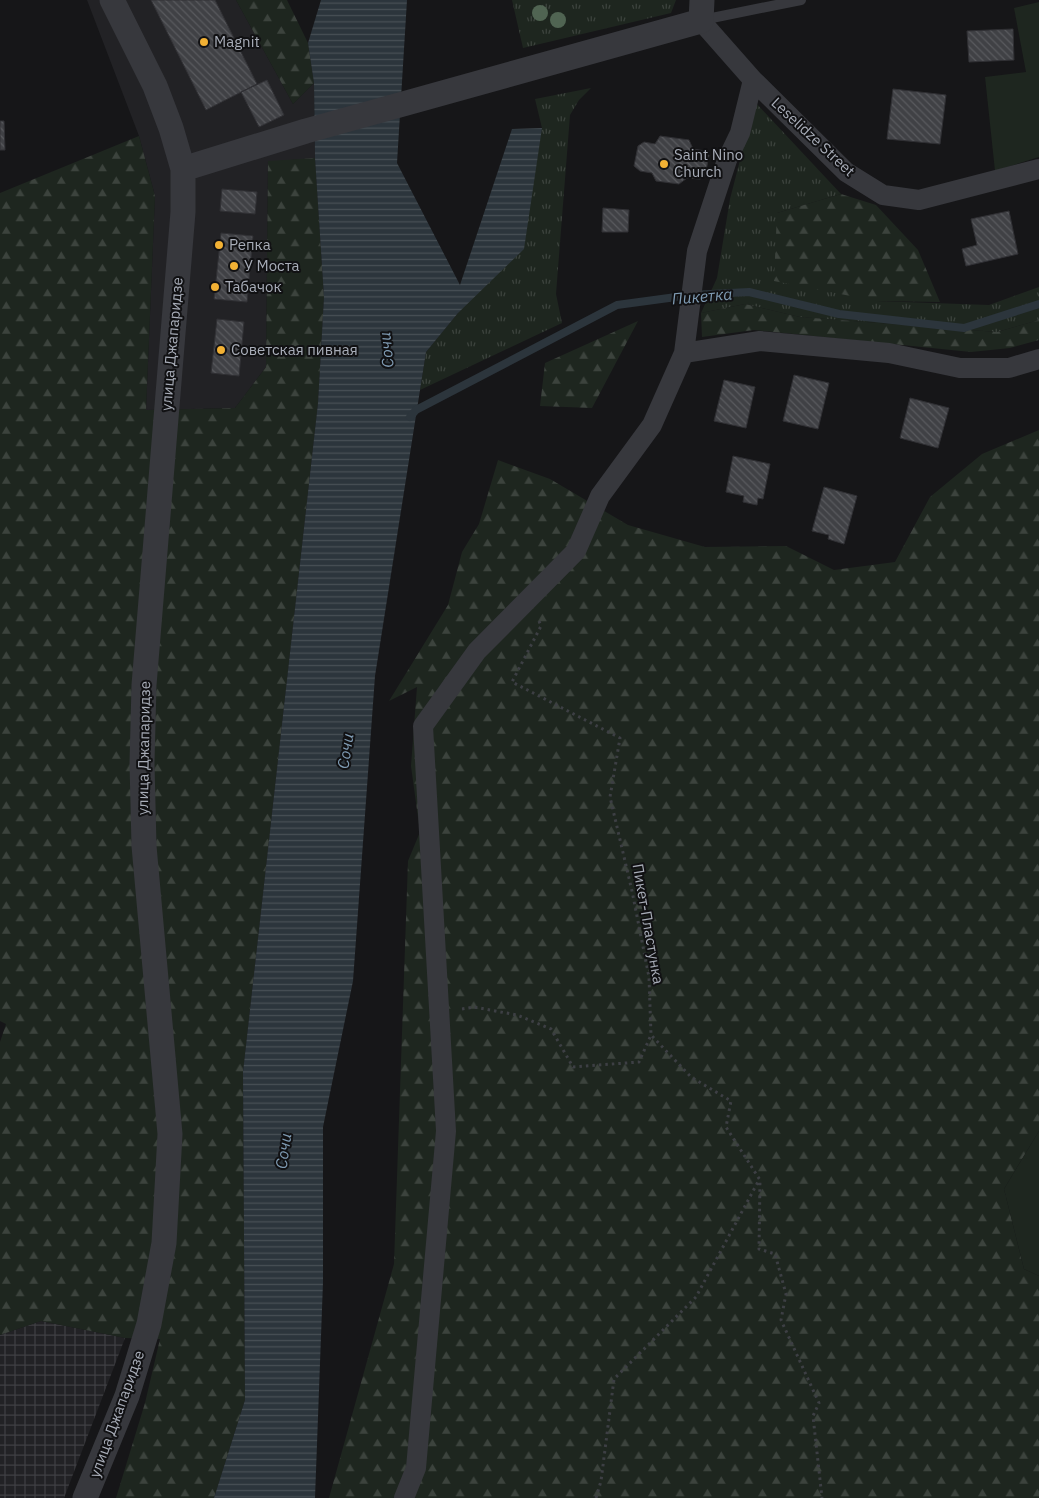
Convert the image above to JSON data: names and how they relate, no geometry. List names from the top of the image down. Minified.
{"streets":{"street":["Leselidze Street","улица Джапаридзе"],"path":["Пикет-Пластунка"]},"water":["Пикетка","Сочи"],"places":["Magnit","Saint Nino Church","Репка","У Моста","Табачок","Советская пивная"]}
